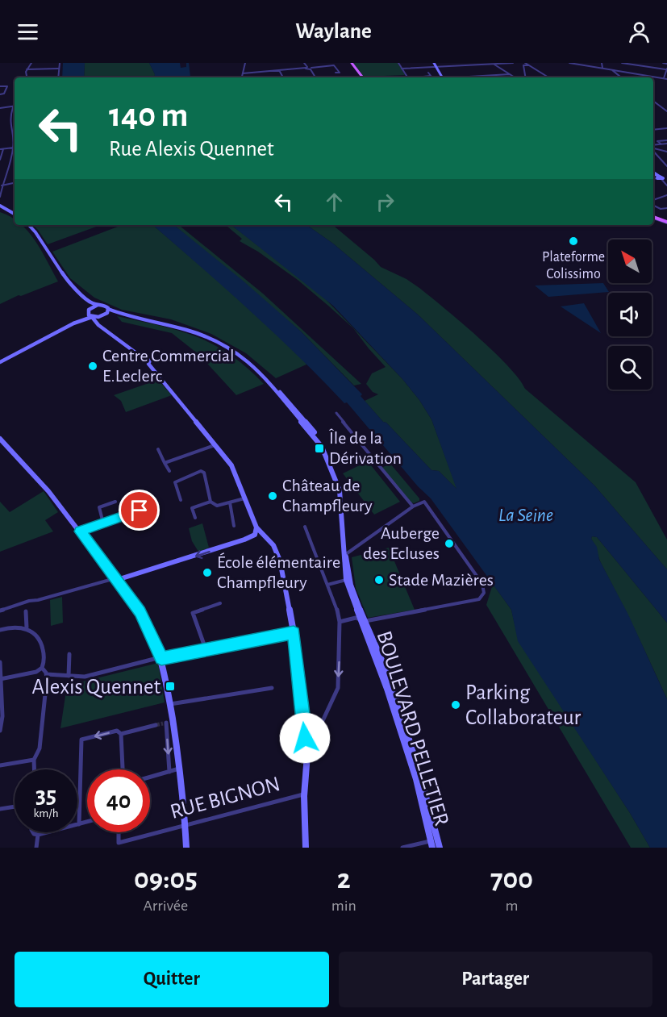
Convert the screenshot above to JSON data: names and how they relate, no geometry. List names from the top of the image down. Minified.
{"streets":{"main road":["BOULEVARD PELLETIER"],"street":["RUE BIGNON"]},"water":["La Seine"],"places":{"other":["Plateforme Colissimo","Centre Commercial E.Leclerc","Château de Champfleury","Auberge des Ecluses","École élémentaire Champfleury","Stade Mazières","Parking Collaborateur"],"transit":["Île de la Dérivation","Alexis Quennet"]},"north":"top left","page":{"header":"Waylane","turn":["140 m","Rue Alexis Quennet"],"speed":"35 km/h","limit":"40","eta":["09:05","Arrivée","2","min","700","m"],"buttons":["Quitter","Partager"]}}
